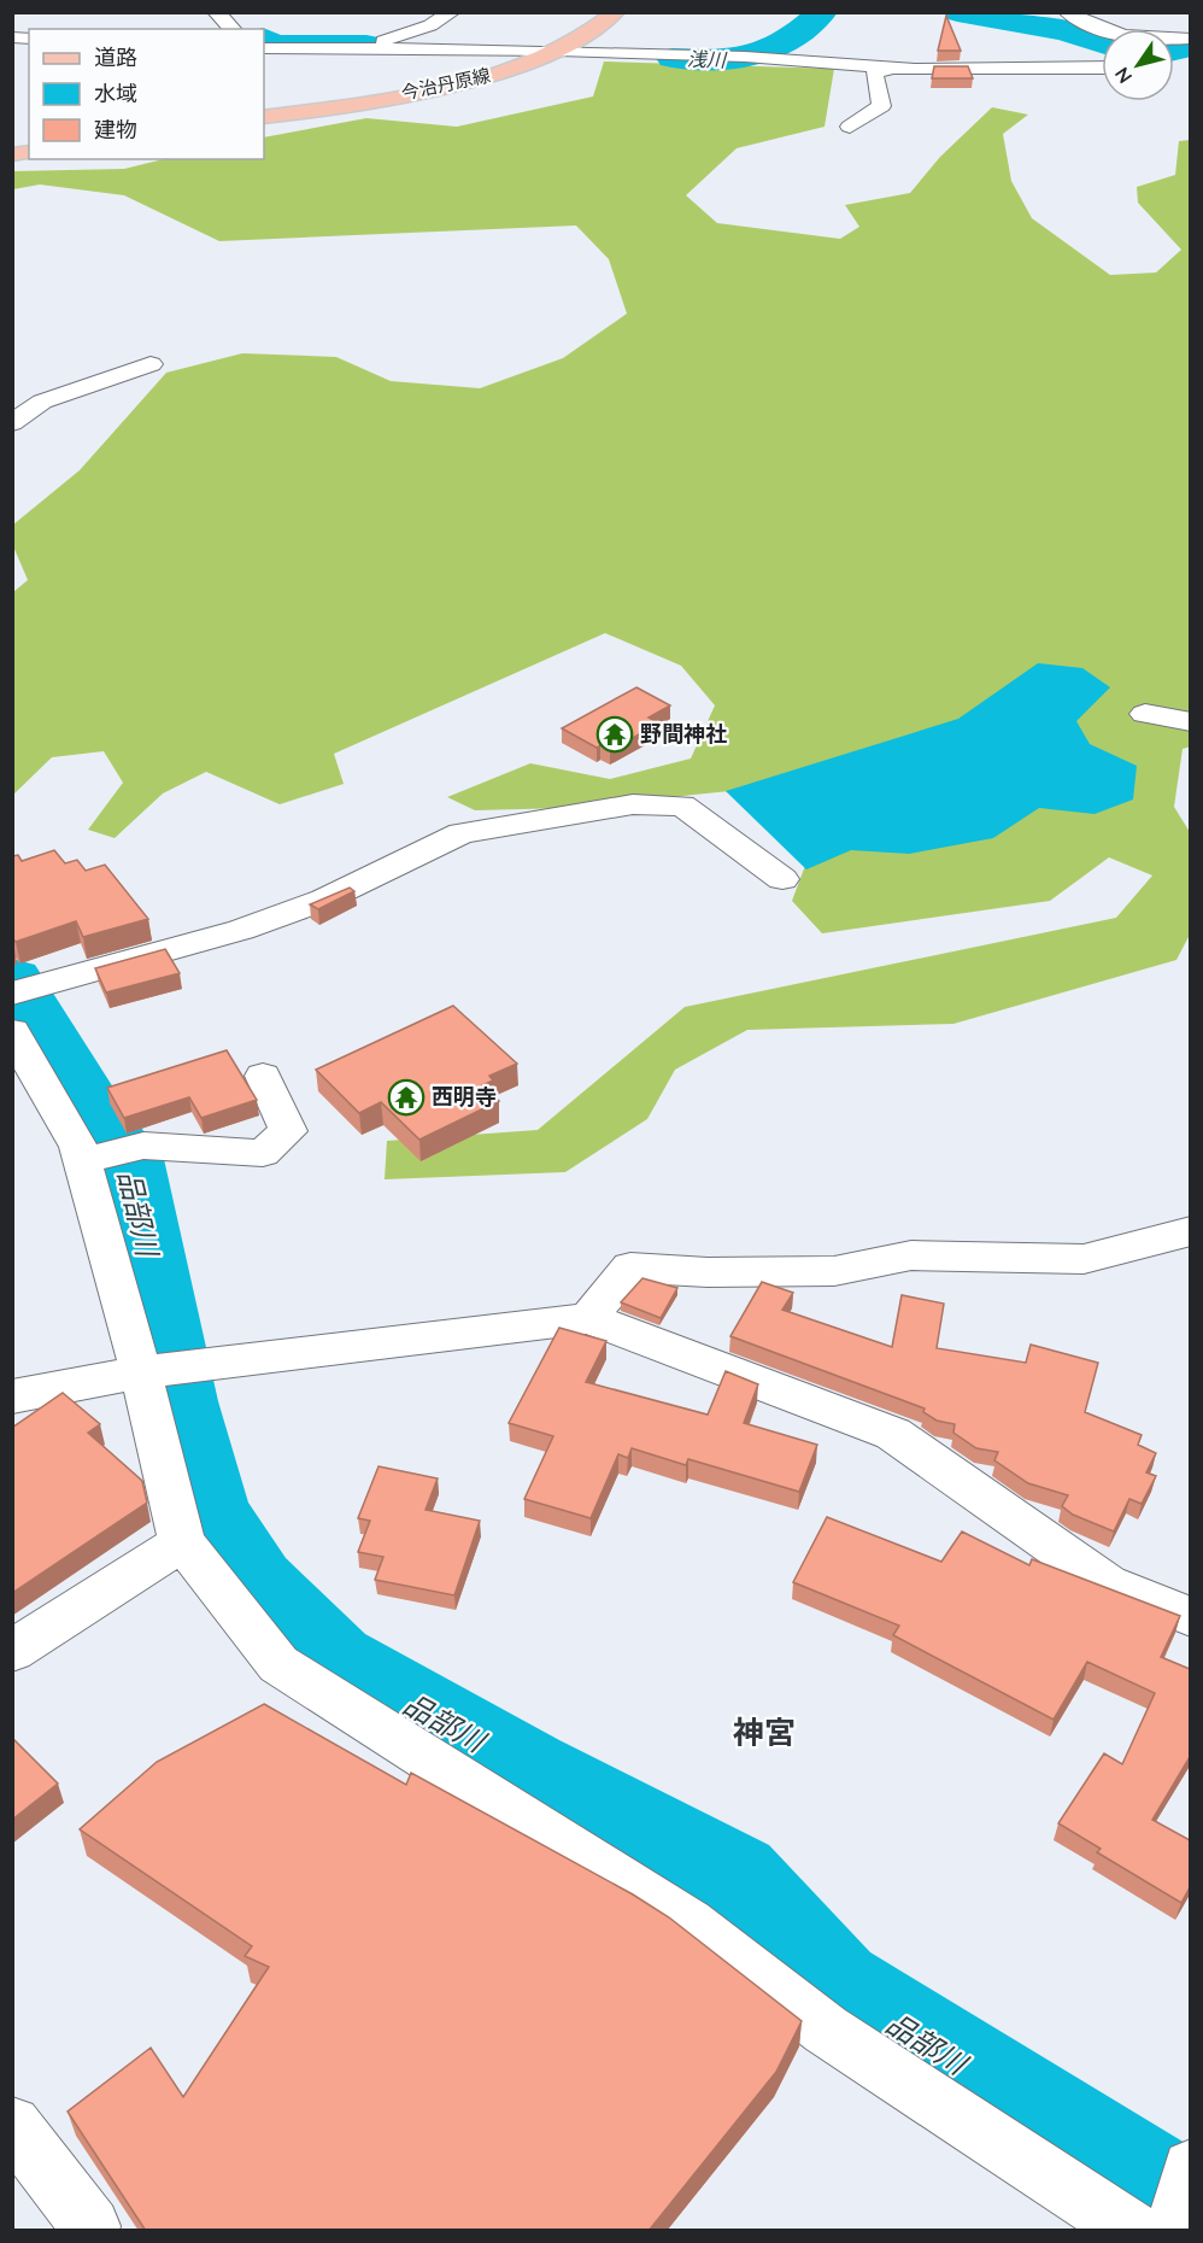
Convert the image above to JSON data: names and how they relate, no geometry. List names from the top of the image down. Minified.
{"streets":{"main road":["今治丹原線"]},"districts":["神宮"],"water":["浅川","品部川"],"places":{"temple":["野間神社","西明寺"]},"legend":["道路","水域","建物"],"north":"bottom left"}
